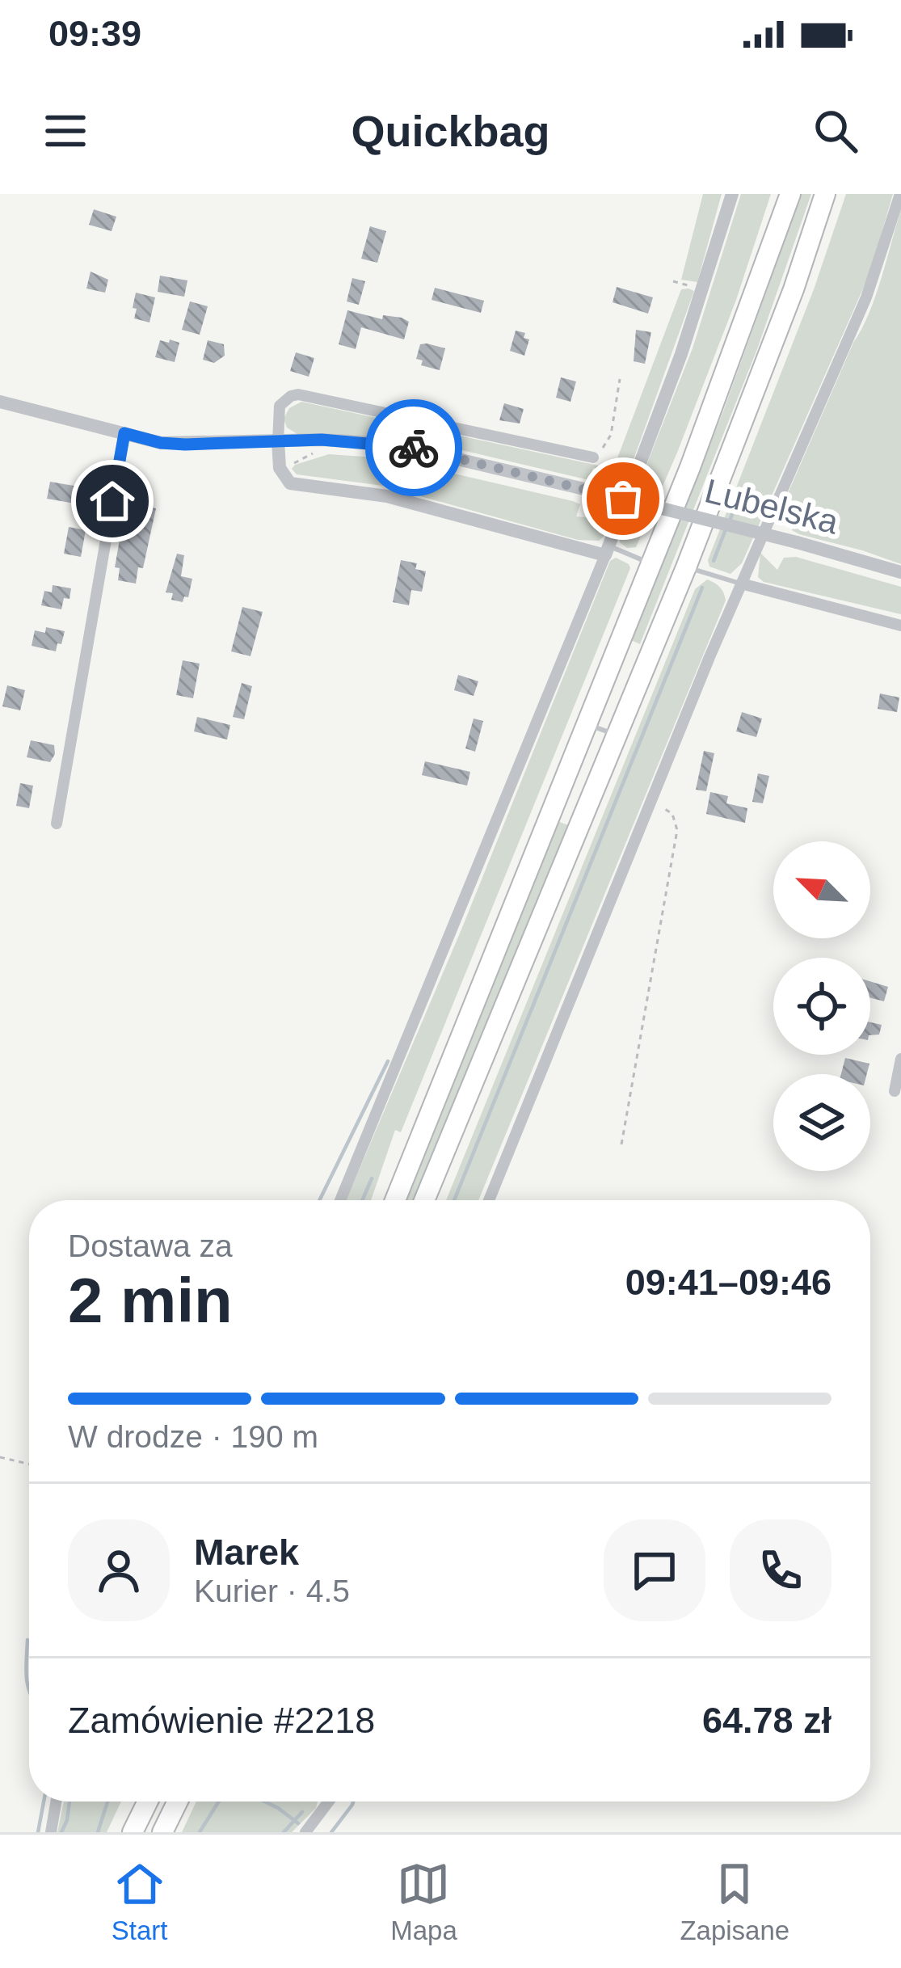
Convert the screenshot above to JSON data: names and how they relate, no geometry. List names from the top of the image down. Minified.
{"streets":{"street":["Lubelska"]},"north":"top left","page":{"status":"09:39","header":"Quickbag","heading":["2 min","Dostawa za","09:41–09:46"],"panel":["Marek","Kurier · 4.5","Zamówienie #2218","64.78 zł"],"bar":"W drodze · 190 m","tabs":["Start","Mapa","Zapisane"]}}
